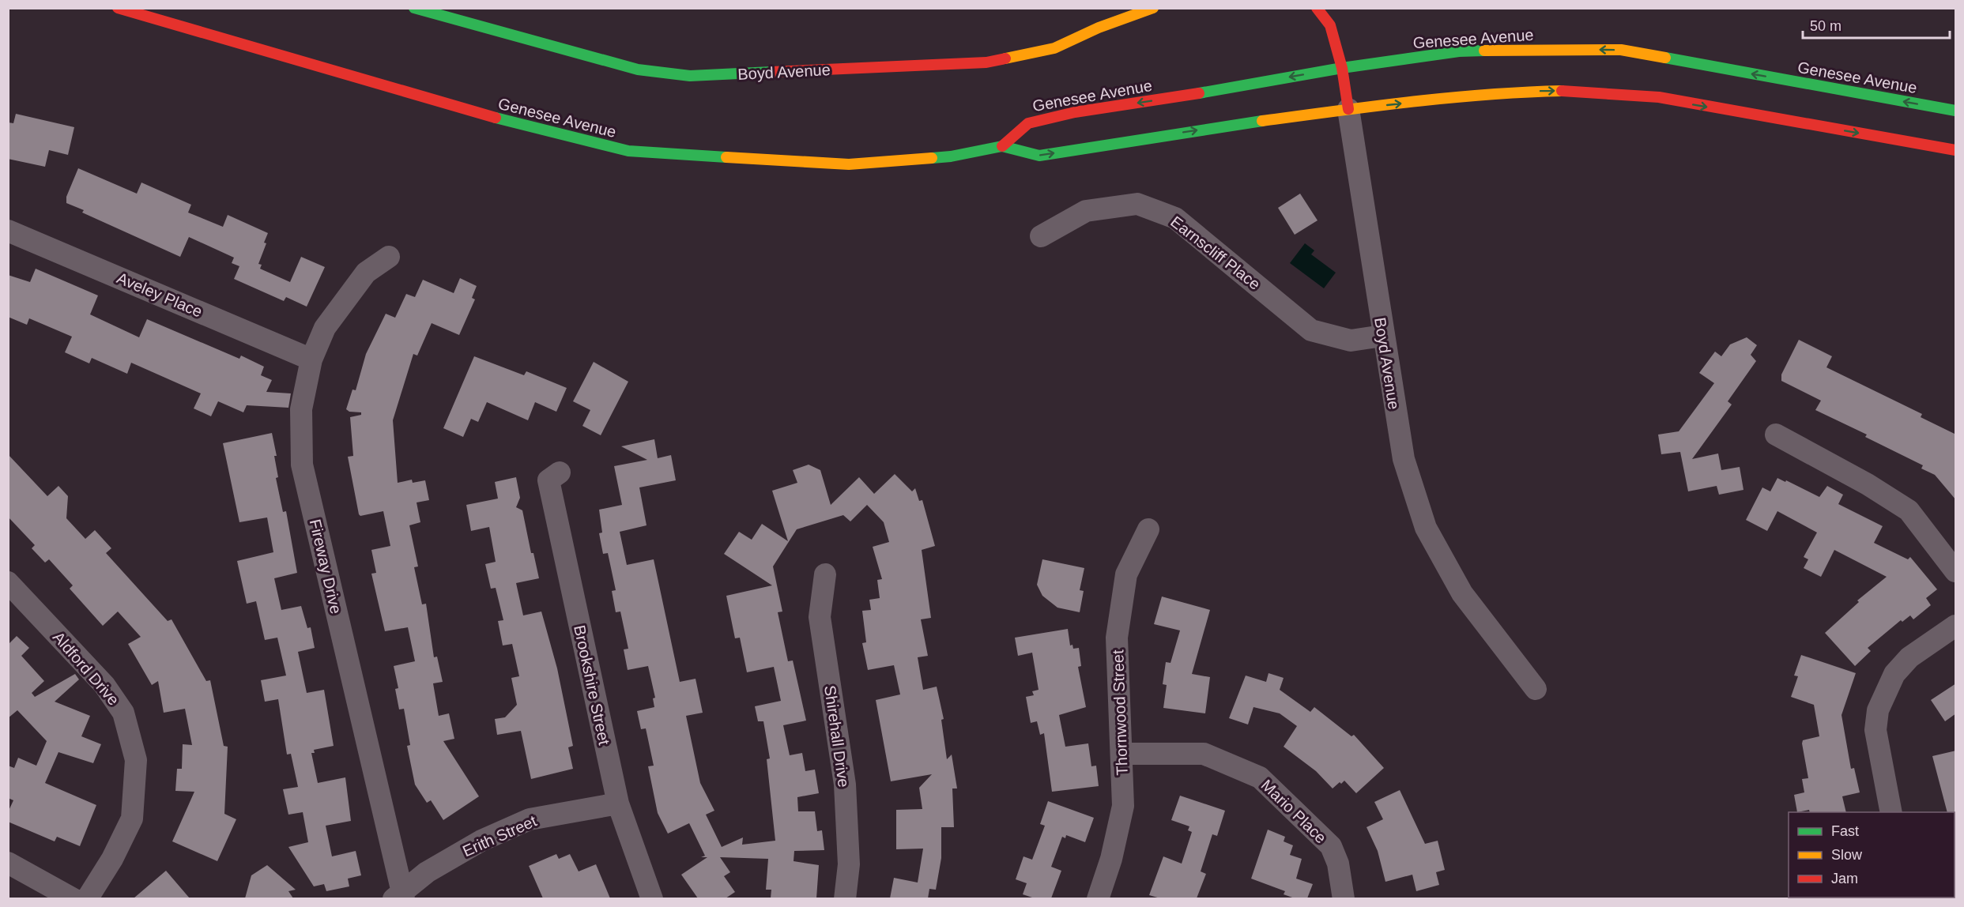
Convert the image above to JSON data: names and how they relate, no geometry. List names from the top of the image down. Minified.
{"streets":{"main road":["Genesee Avenue","Boyd Avenue"],"street":["Earnscliff Place","Aveley Place","Fireway Drive","Aldford Drive","Brookshire Street","Thornwood Street","Shirehall Drive","Mario Place","Erith Street"]},"crossings":[["Genesee Avenue","Boyd Avenue"],["Boyd Avenue","Earnscliff Place"],["Aveley Place","Fireway Drive"],["Fireway Drive","Erith Street"],["Brookshire Street","Erith Street"],["Thornwood Street","Mario Place"]],"legend":["Fast","Slow","Jam"],"scale_bar":"50 m"}
